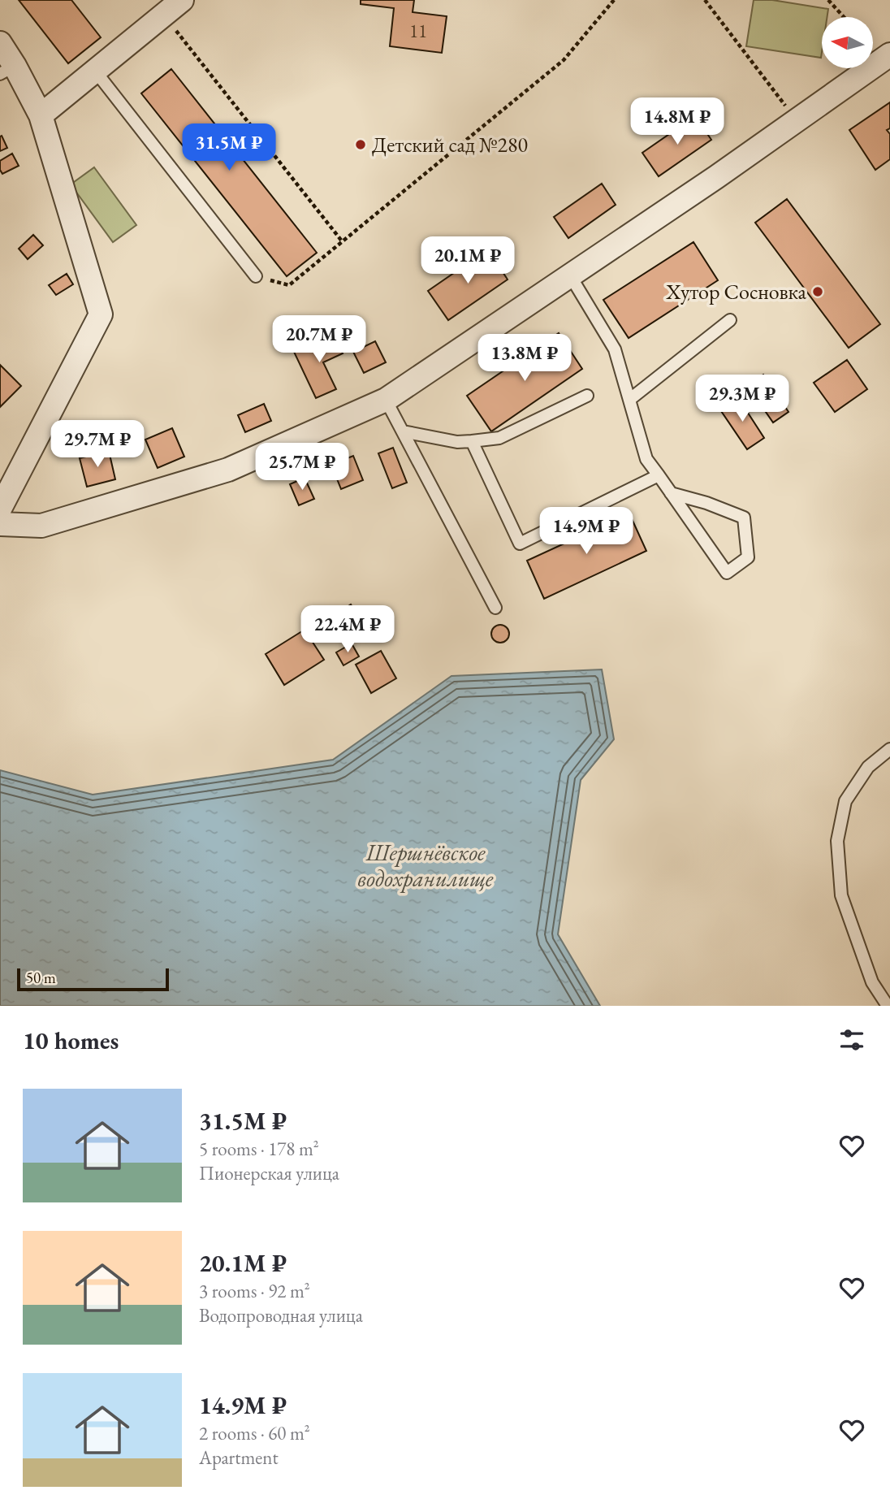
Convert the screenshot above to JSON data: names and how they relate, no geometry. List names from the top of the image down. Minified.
{"water":["Шершнёвское водохранилище"],"places":["Детский сад №280","Хутор Сосновка"],"house_numbers":["11"],"scale_bar":"50 m","north":"left","page":{"price":["14.8M ₽","31.5M ₽","20.1M ₽","20.7M ₽","13.8M ₽","29.3M ₽","29.7M ₽","25.7M ₽","14.9M ₽","22.4M ₽"],"scale":"50 m","heading":"10 homes","list":[{"name":"31.5M ₽","note":"5 rooms · 178 m² · Пионерская улица"},{"name":"20.1M ₽","note":"3 rooms · 92 m² · Водопроводная улица"},{"name":"14.9M ₽","note":"2 rooms · 60 m² · Apartment"}]}}
